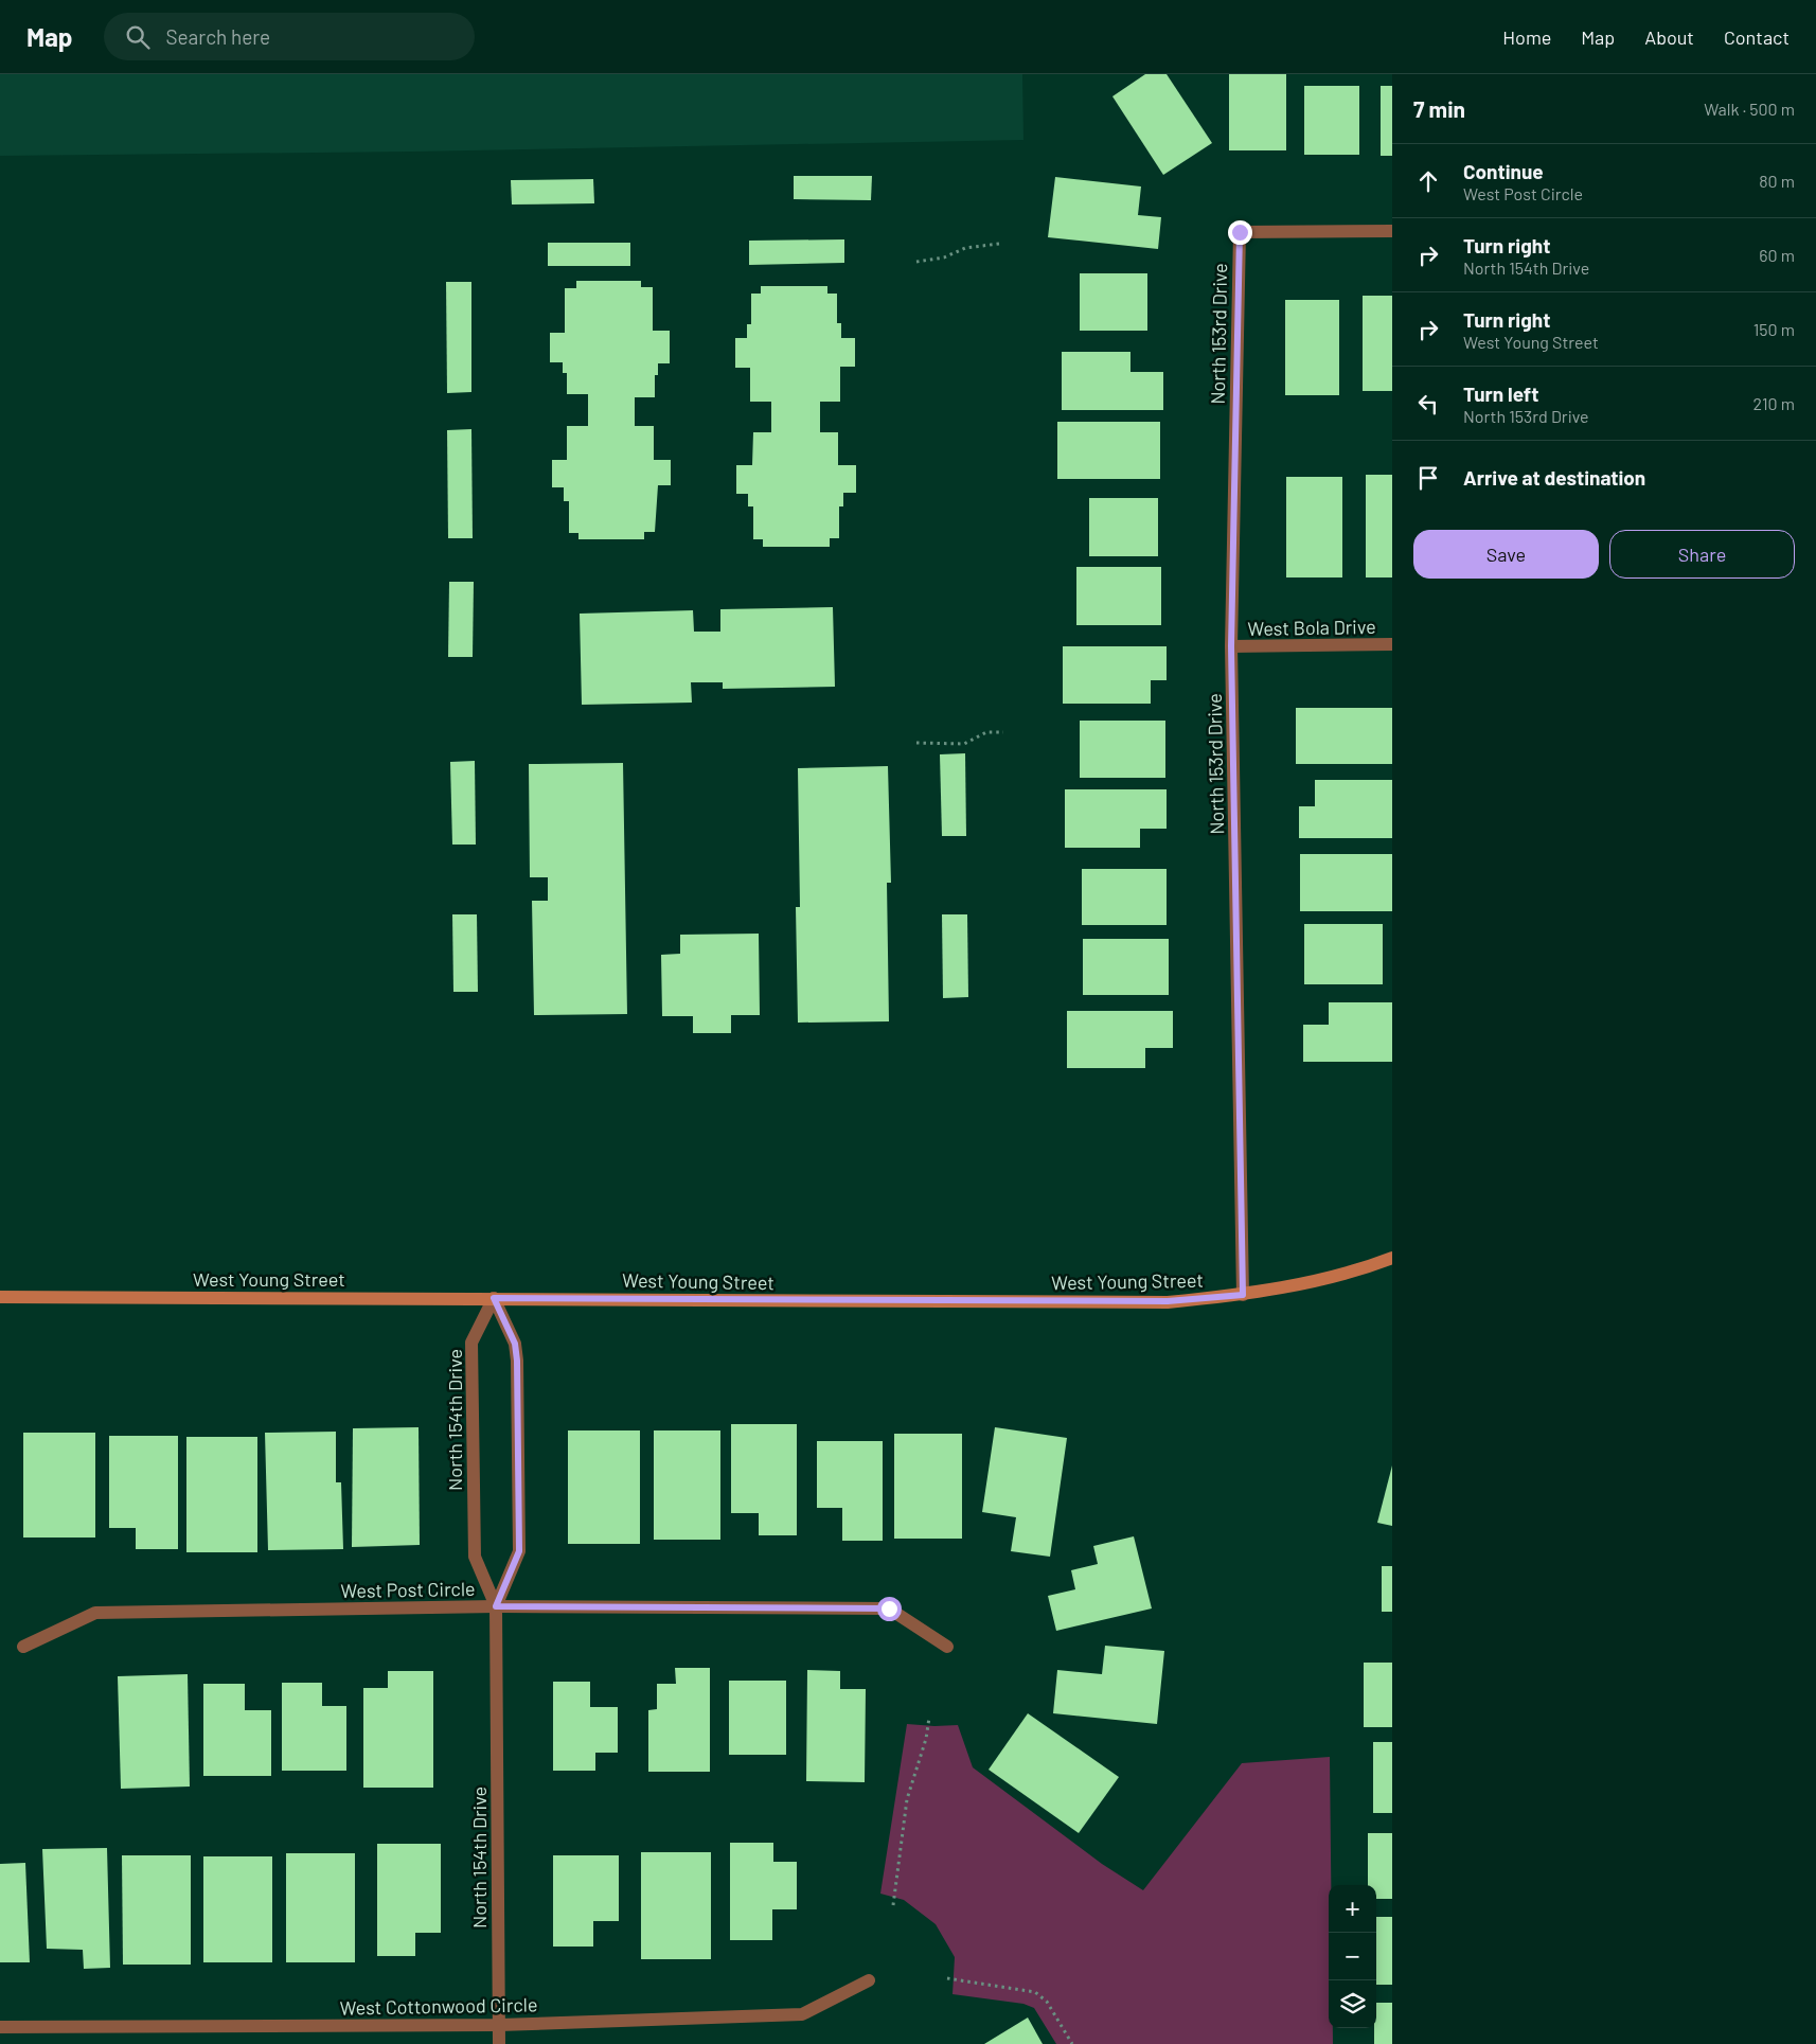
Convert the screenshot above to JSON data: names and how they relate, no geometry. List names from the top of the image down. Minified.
{"streets":{"street":["North 153rd Drive","West Bola Drive","West Young Street","North 154th Drive","West Post Circle","West Cottonwood Circle"]},"crossings":[["North 153rd Drive","West Bola Drive"],["North 153rd Drive","West Young Street"],["West Young Street","North 154th Drive"],["North 154th Drive","West Post Circle"],["North 154th Drive","West Cottonwood Circle"]],"page":{"header":"Map","search":"Search here","nav":["Home","Map","About","Contact"],"heading":["7 min","Walk · 500 m"],"list":[["Continue","West Post Circle","80 m"],["Turn right","North 154th Drive","60 m"],["Turn right","West Young Street","150 m"],["Turn left","North 153rd Drive","210 m"],"Arrive at destination"],"buttons":["Save","Share"],"map_buttons":["+","−"]}}
